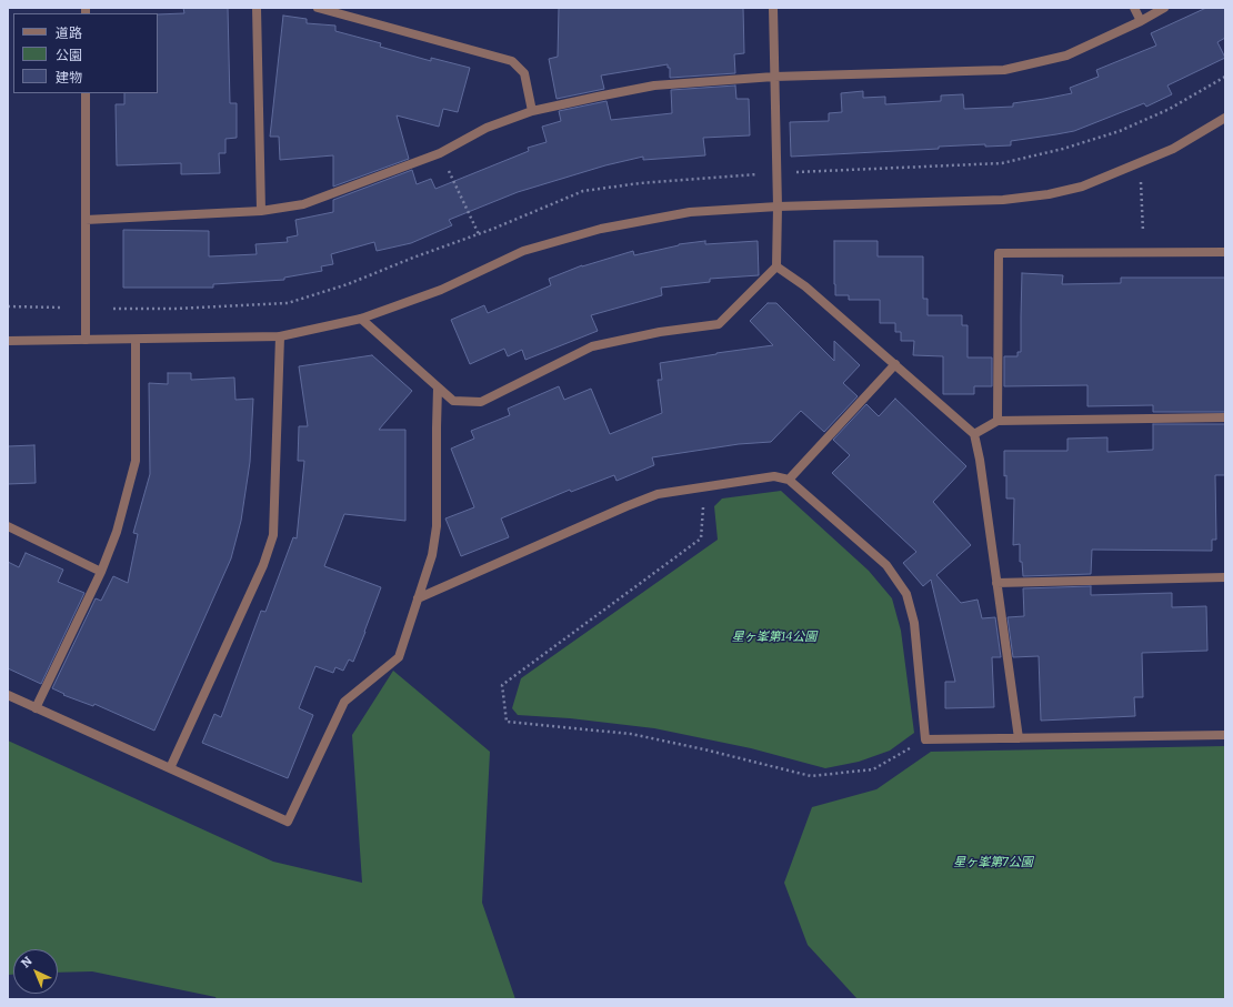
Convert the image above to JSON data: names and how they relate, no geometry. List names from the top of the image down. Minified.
{"parks":["星ヶ峯第14公園","星ヶ峯第7公園"],"legend":["道路","公園","建物"],"north":"top left"}
